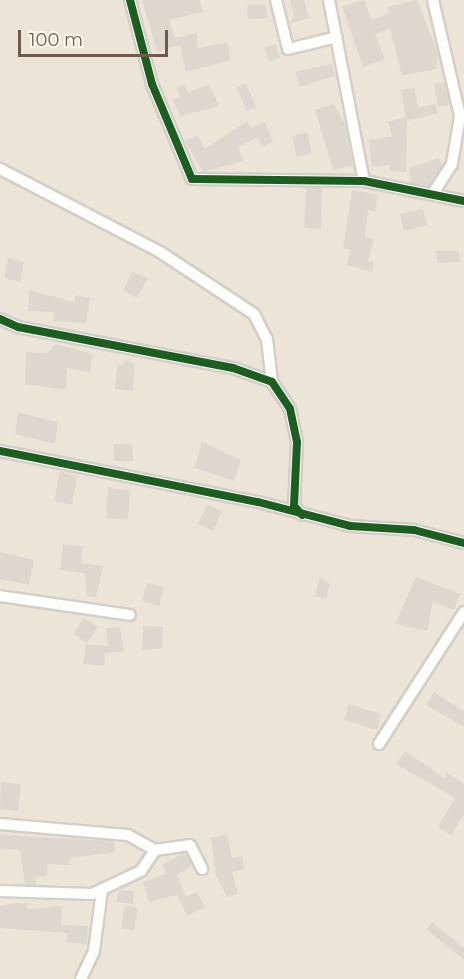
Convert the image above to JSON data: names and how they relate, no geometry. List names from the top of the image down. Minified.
{"scale_bar":"100 m"}
